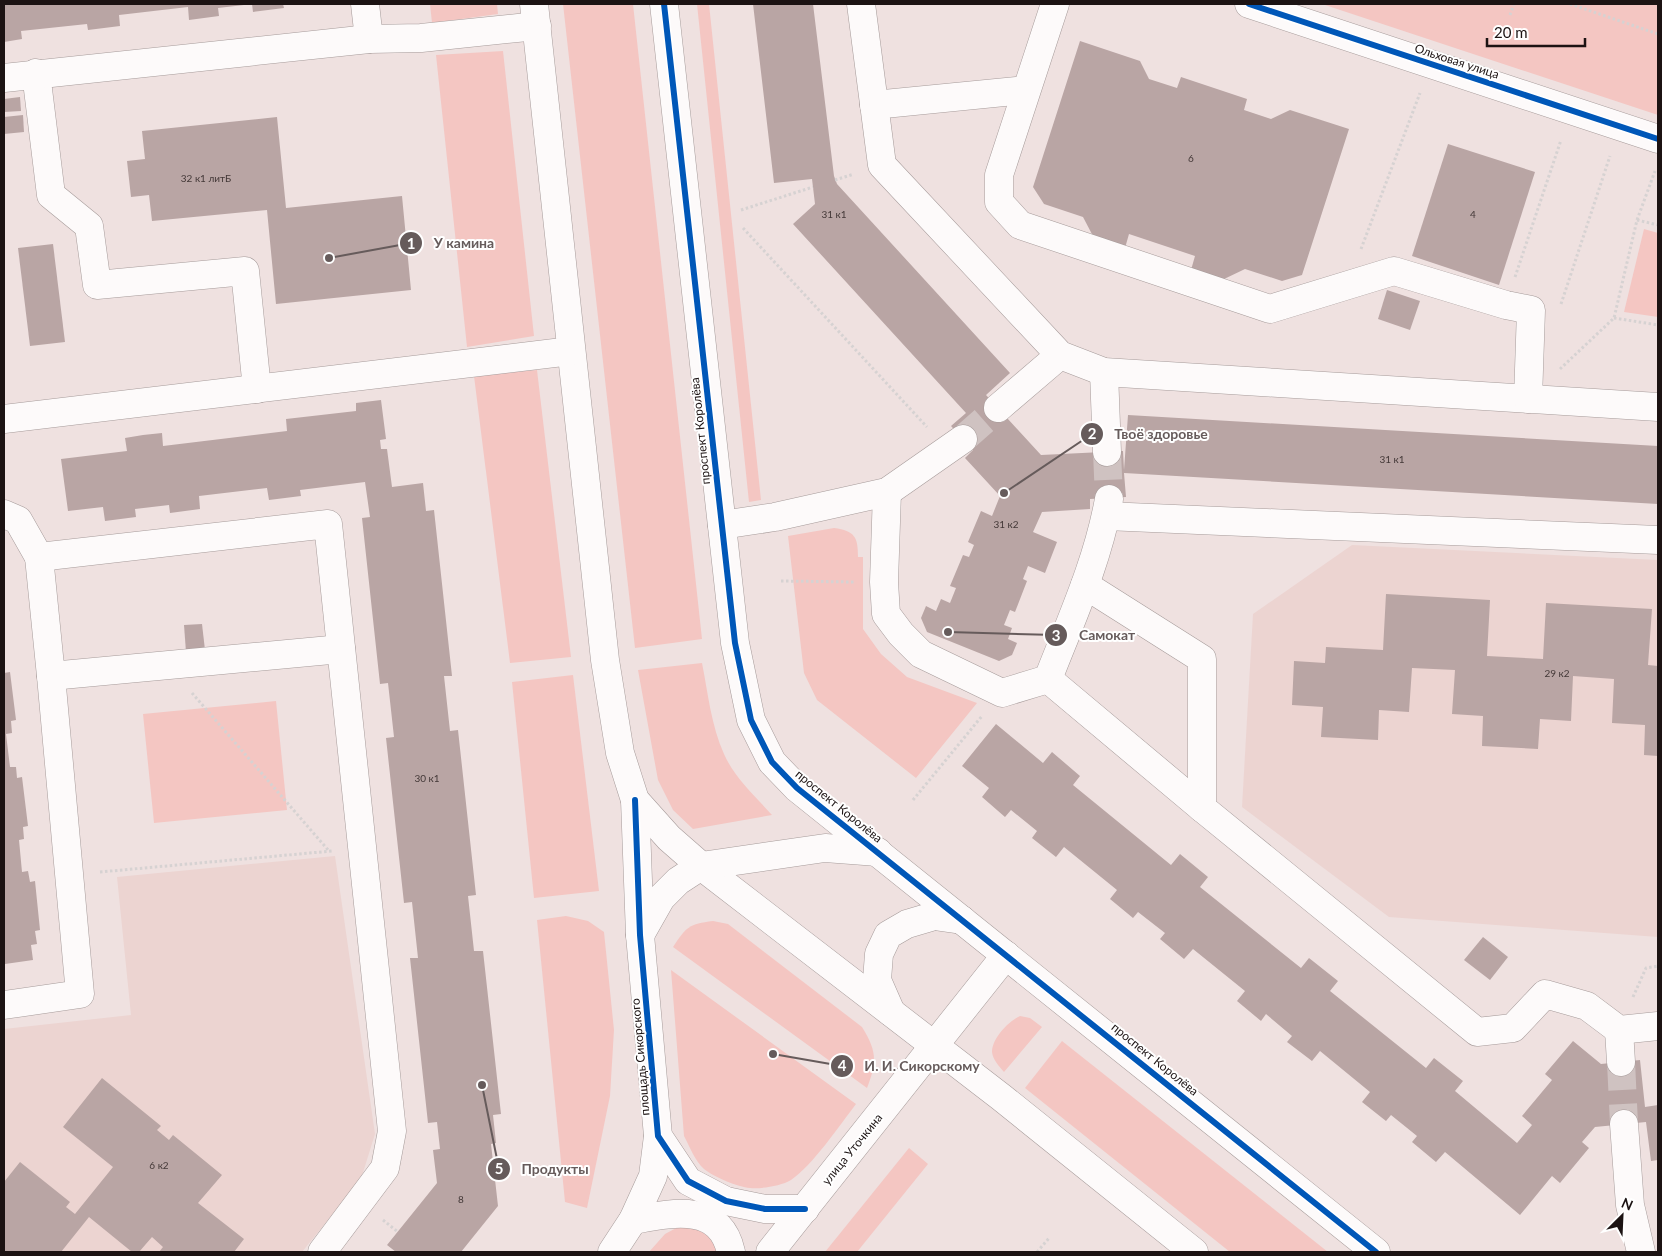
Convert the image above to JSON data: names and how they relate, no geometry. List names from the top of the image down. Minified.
{"streets":{"street":["Ольховая улица","проспект Королёва","площадь Сикорского","улица Уточкина"]},"crossings":[["проспект Королёва","улица Уточкина"],["площадь Сикорского","улица Уточкина"]],"places":["У камина","Твоё здоровье","Самокат","И. И. Сикорскому","Продукты"],"house_numbers":["6","32 к1 литБ","31 к1","4","31 к1","31 к2","29 к2","30 к1","6 к2","8"],"scale_bar":"20 m","north":"top right"}
